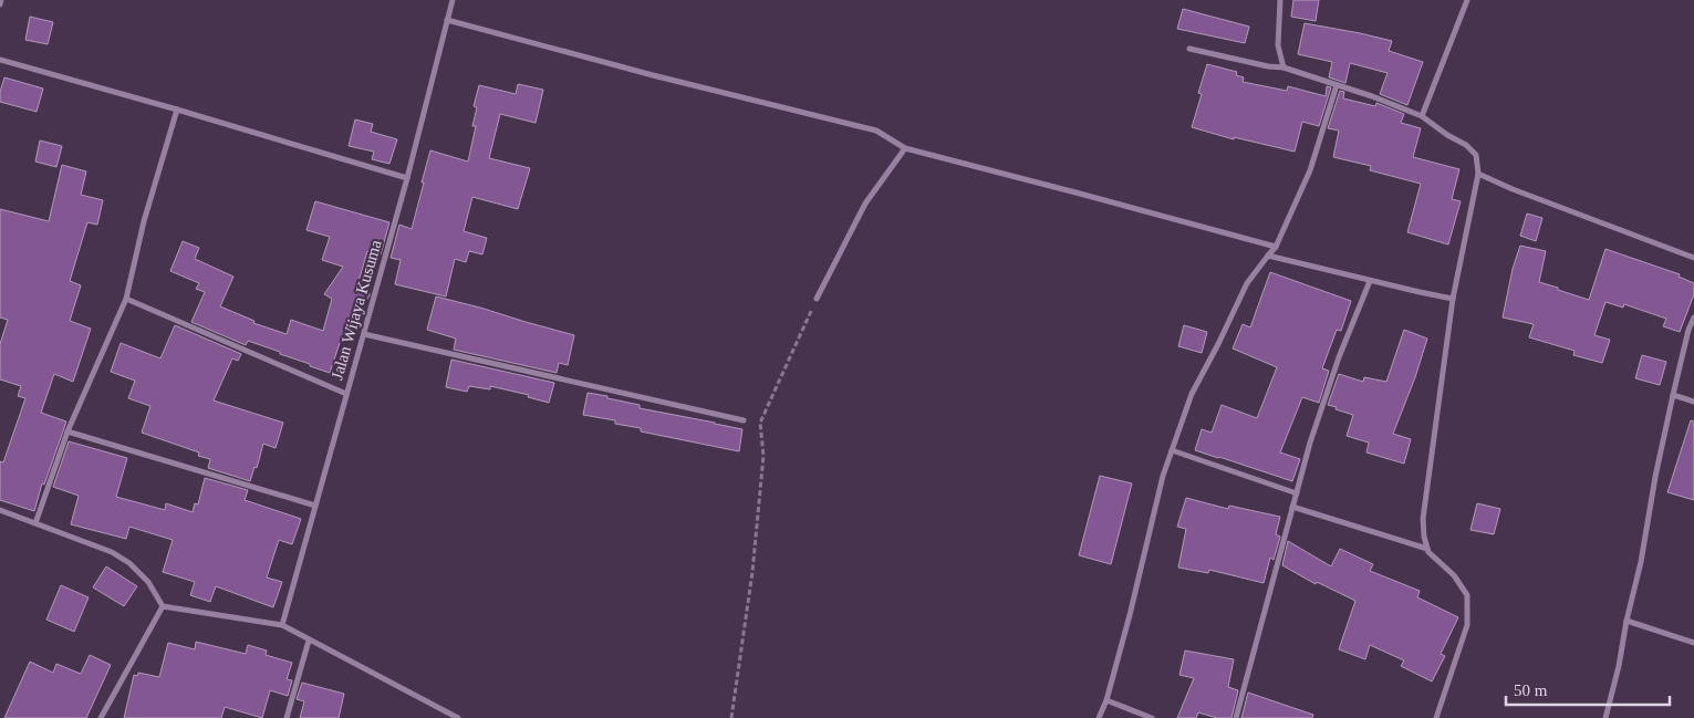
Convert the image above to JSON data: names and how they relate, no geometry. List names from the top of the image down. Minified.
{"streets":{"street":["Jalan Wijaya Kusuma"]},"scale_bar":"50 m"}
